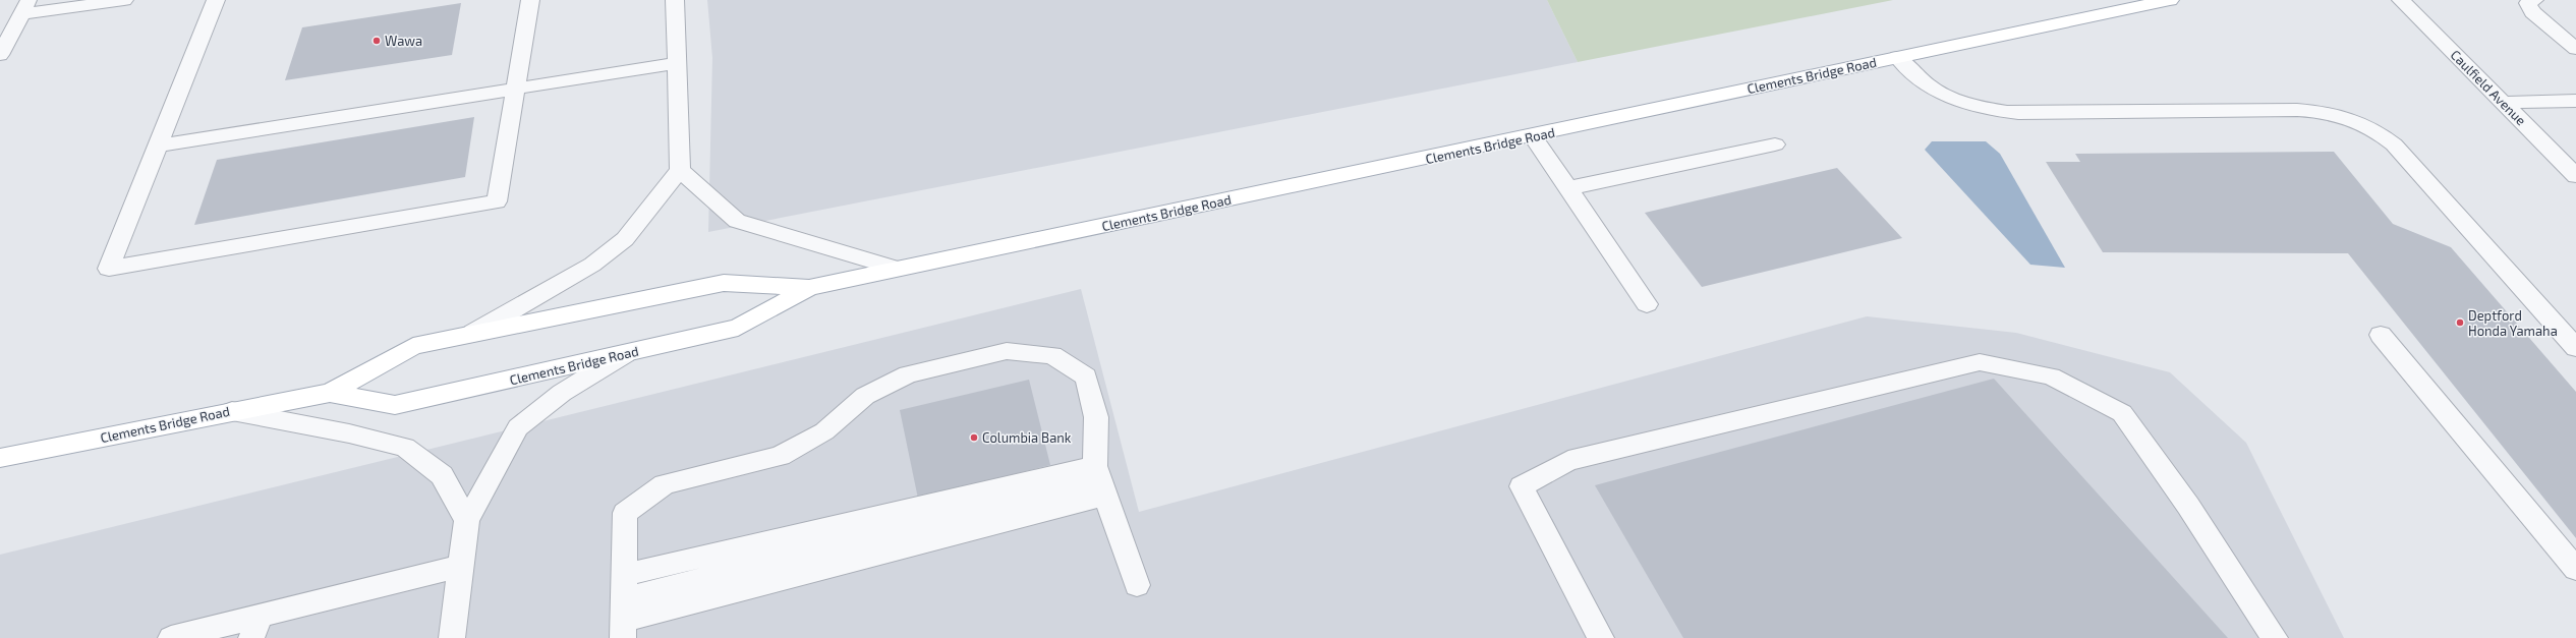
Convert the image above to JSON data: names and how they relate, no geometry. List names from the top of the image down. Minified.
{"streets":{"main road":["Clements Bridge Road"],"street":["Caulfield Avenue"]},"places":["Wawa","Deptford Honda Yamaha","Columbia Bank"]}
